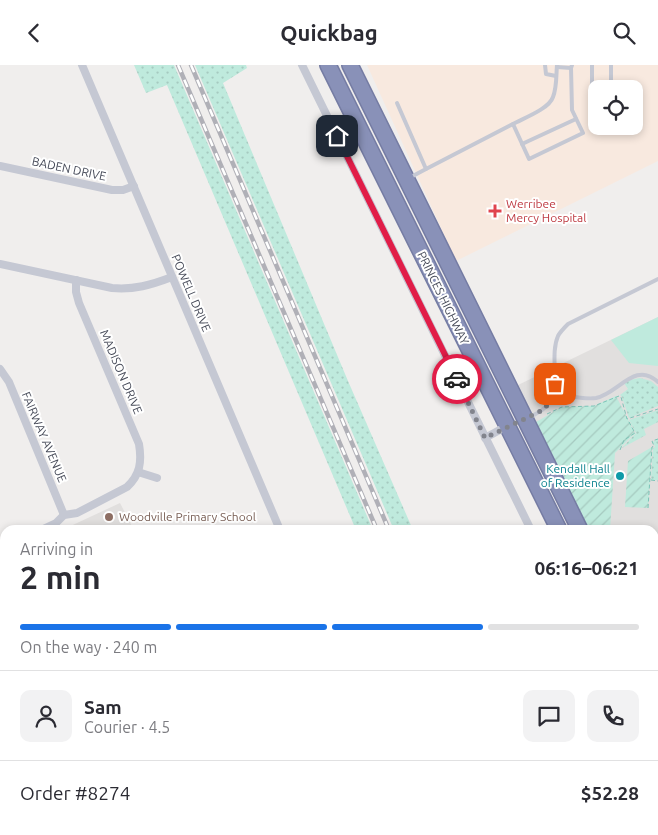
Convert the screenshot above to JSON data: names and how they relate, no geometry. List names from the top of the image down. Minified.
{"streets":{"highway":["PRINCES HIGHWAY"],"street":["BADEN DRIVE","POWELL DRIVE","MADISON DRIVE","FAIRWAY AVENUE"]},"crossings":[["BADEN DRIVE","POWELL DRIVE"]],"places":{"health":["Werribee Mercy Hospital"],"other":["Kendall Hall of Residence","Woodville Primary School"]},"page":{"header":"Quickbag","heading":["2 min","Arriving in","06:16–06:21"],"panel":["Sam","Courier · 4.5","Order #8274","$52.28"],"bar":"On the way · 240 m"}}
